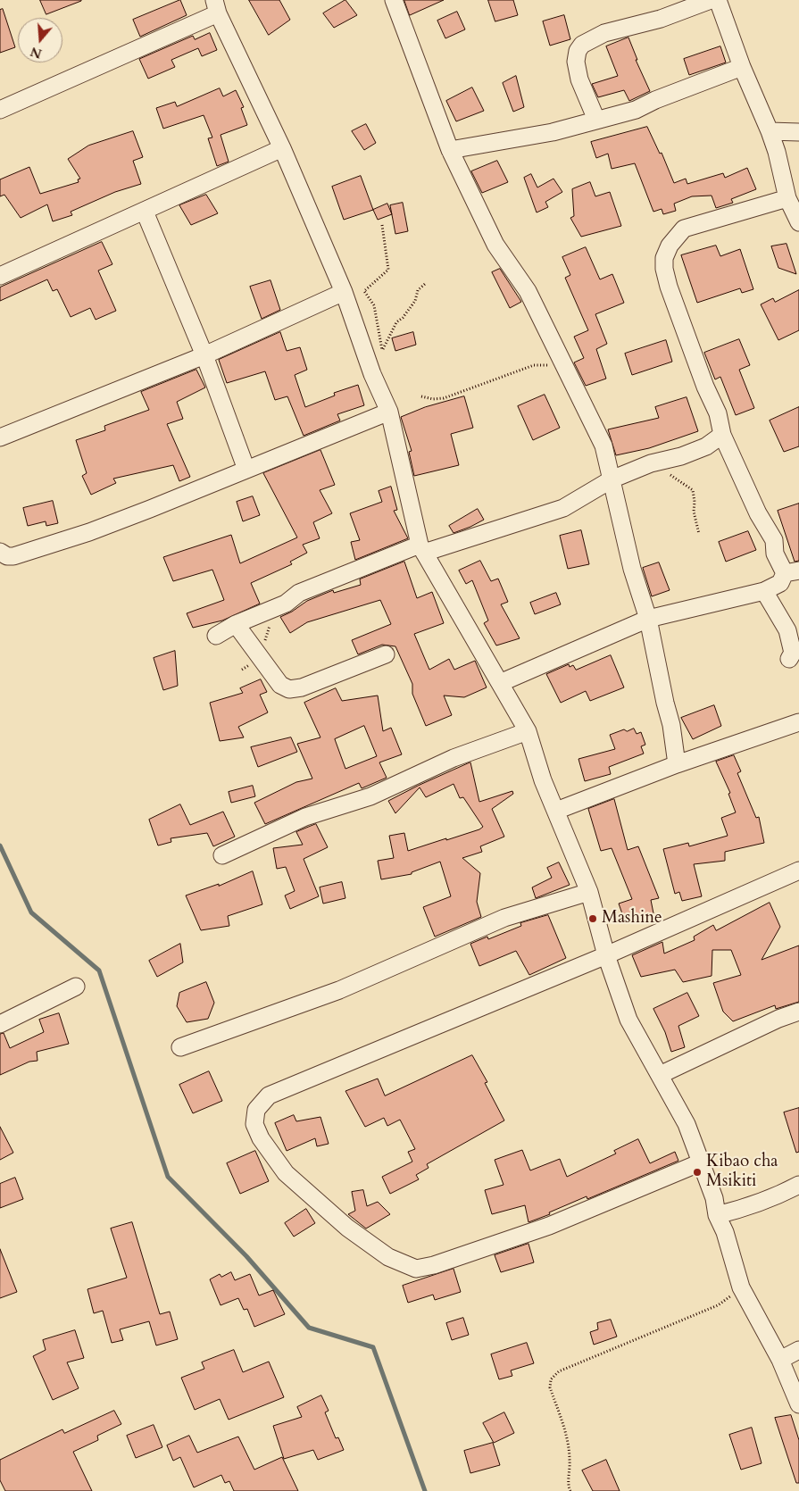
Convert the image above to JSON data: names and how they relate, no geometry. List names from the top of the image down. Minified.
{"places":["Mashine","Kibao cha Msikiti"],"north":"bottom"}
